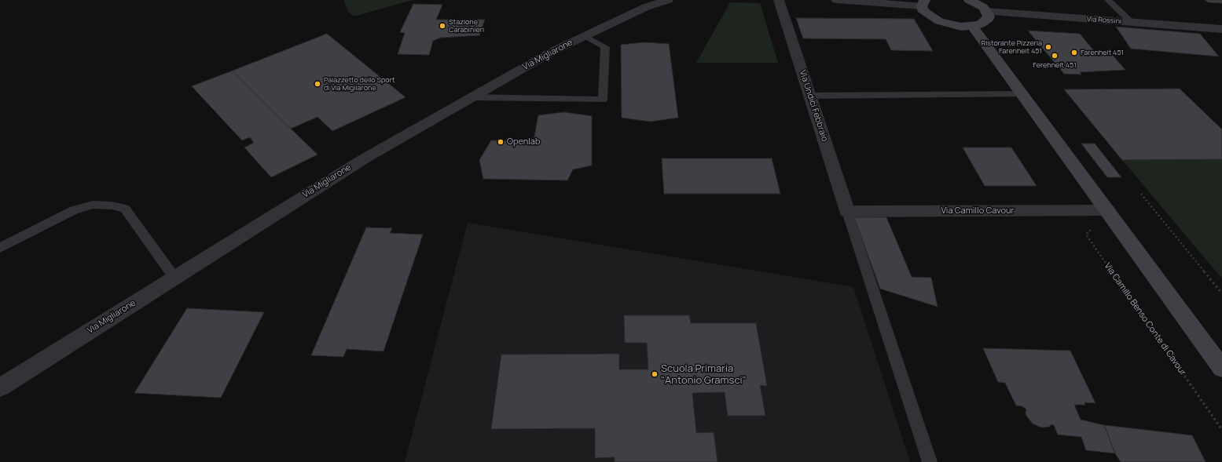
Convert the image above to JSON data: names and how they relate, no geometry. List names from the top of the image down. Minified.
{"streets":{"street":["Via Rossini","Via Migliarone","Via Undici Febbraio","Via Camillo Cavour"],"path":["Via Camillo Benso Conte di Cavour"]},"crossings":[["Via Undici Febbraio","Via Camillo Cavour"],["Via Camillo Cavour","Via Camillo Benso Conte di Cavour"]],"places":["Stazione Carabinieri","Ristorante Pizzeria Farenheit 451","Farenheit 451","Ferehneit 451","Palazzetto dello Sport di Via Migliarone","Openlab","Scuola Primaria \"Antonio Gramsci\""]}
